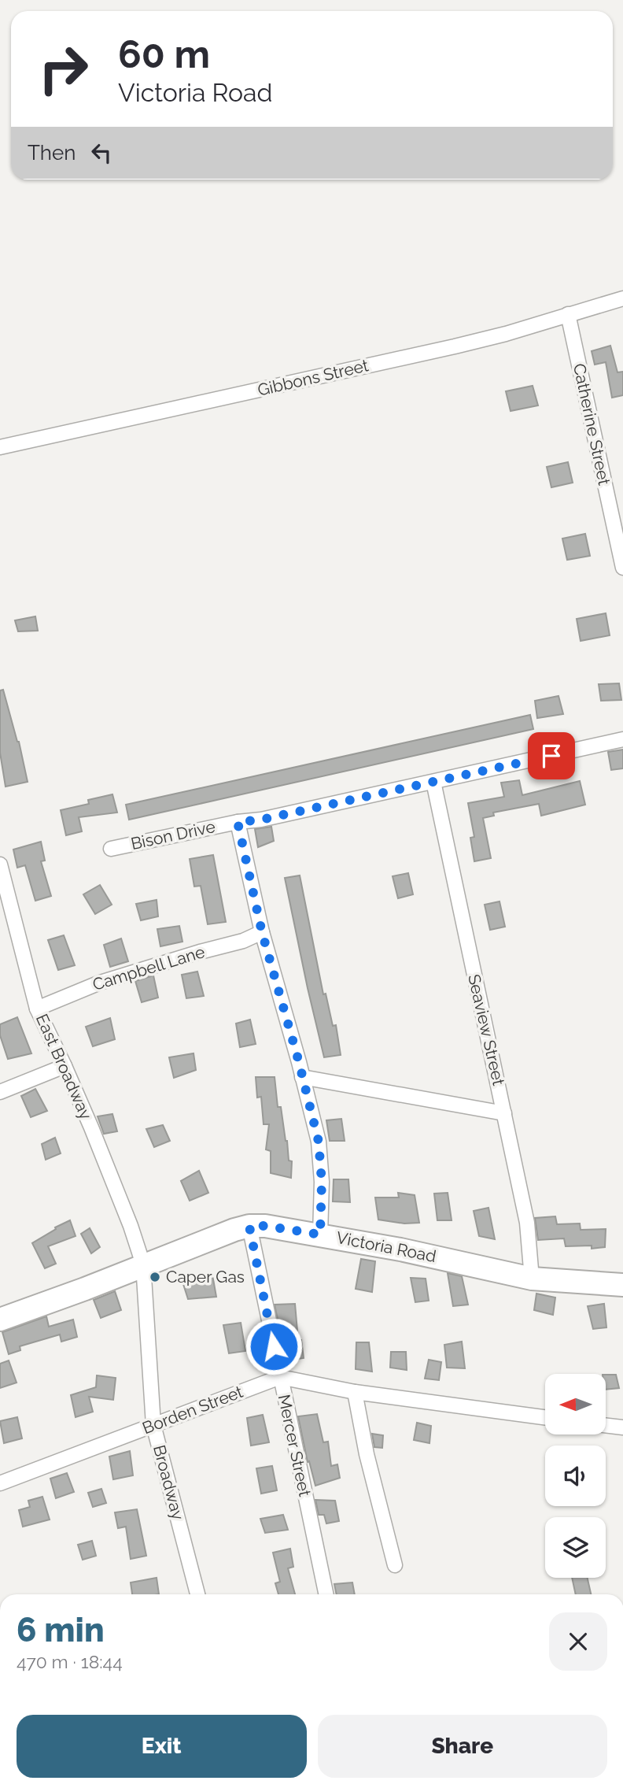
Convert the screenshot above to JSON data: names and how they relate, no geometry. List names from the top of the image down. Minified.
{"streets":{"main road":["Victoria Road"],"street":["Gibbons Street","Catherine Street","Bison Drive","Campbell Lane","Seaview Street","East Broadway","Borden Street","Mercer Street","Broadway"]},"crossings":[["Gibbons Street","Catherine Street"],["Bison Drive","Seaview Street"],["Campbell Lane","East Broadway"],["Seaview Street","Victoria Road"],["East Broadway","Victoria Road"],["East Broadway","Broadway"],["Victoria Road","Mercer Street"],["Victoria Road","Broadway"],["Borden Street","Mercer Street"],["Borden Street","Broadway"]],"places":["Caper Gas"],"north":"left","page":{"turn":["60 m","Victoria Road"],"then":"Then","heading":["6 min","470 m · 18:44"],"buttons":["Exit","Share"]}}
